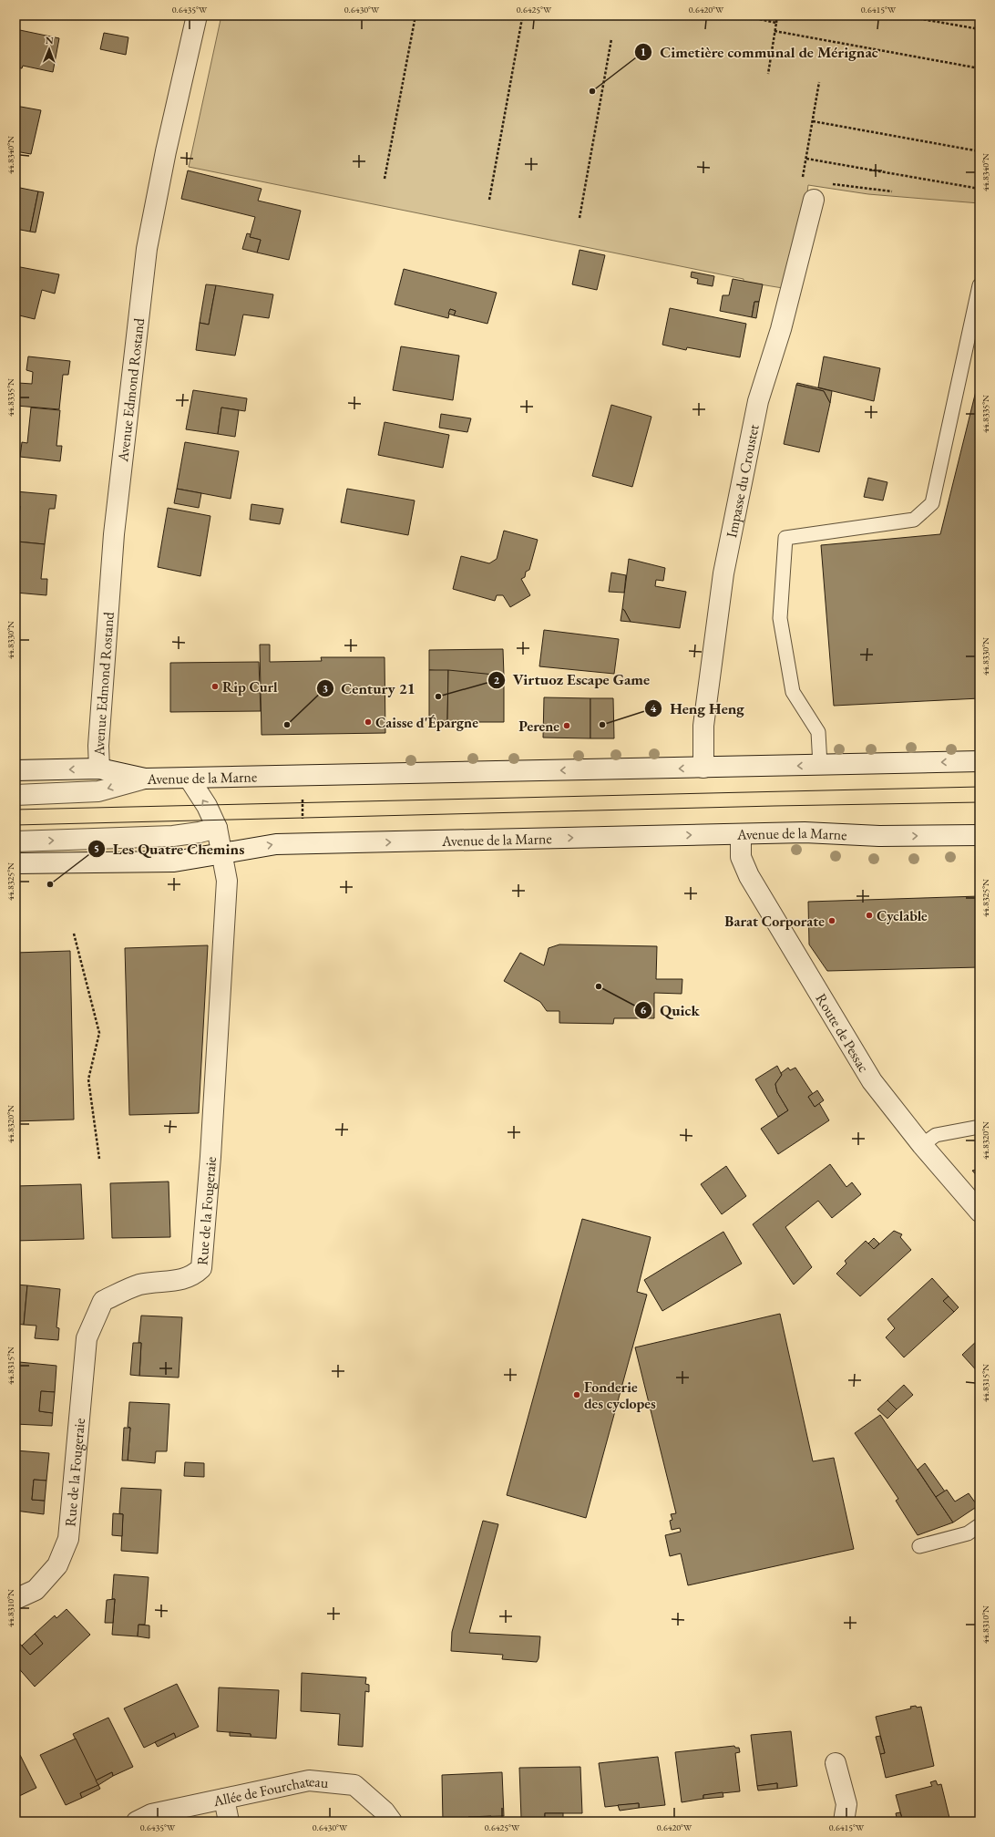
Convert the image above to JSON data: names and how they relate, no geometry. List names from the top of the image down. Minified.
{"streets":{"street":["Avenue Edmond Rostand","Impasse du Croustet","Avenue de la Marne","Route de Pessac","Rue de la Fougeraie","Allée de Fourchateau"]},"crossings":[["Avenue Edmond Rostand","Avenue de la Marne"],["Impasse du Croustet","Avenue de la Marne"],["Avenue de la Marne","Route de Pessac"],["Avenue de la Marne","Rue de la Fougeraie"]],"places":["Cimetière communal de Mérignac","Rip Curl","Virtuoz Escape Game","Caisse d'Épargne","Century 21","Heng Heng","Perene","Les Quatre Chemins","Cyclable","Barat Corporate","Quick","Fonderie des cyclopes"],"north":"top","coordinates":["0.6435°W","0.6430°W","0.6425°W","0.6420°W","0.6415°W","44.8340°N","44.8335°N","44.8330°N","44.8325°N","44.8320°N","44.8315°N","44.8310°N"]}
